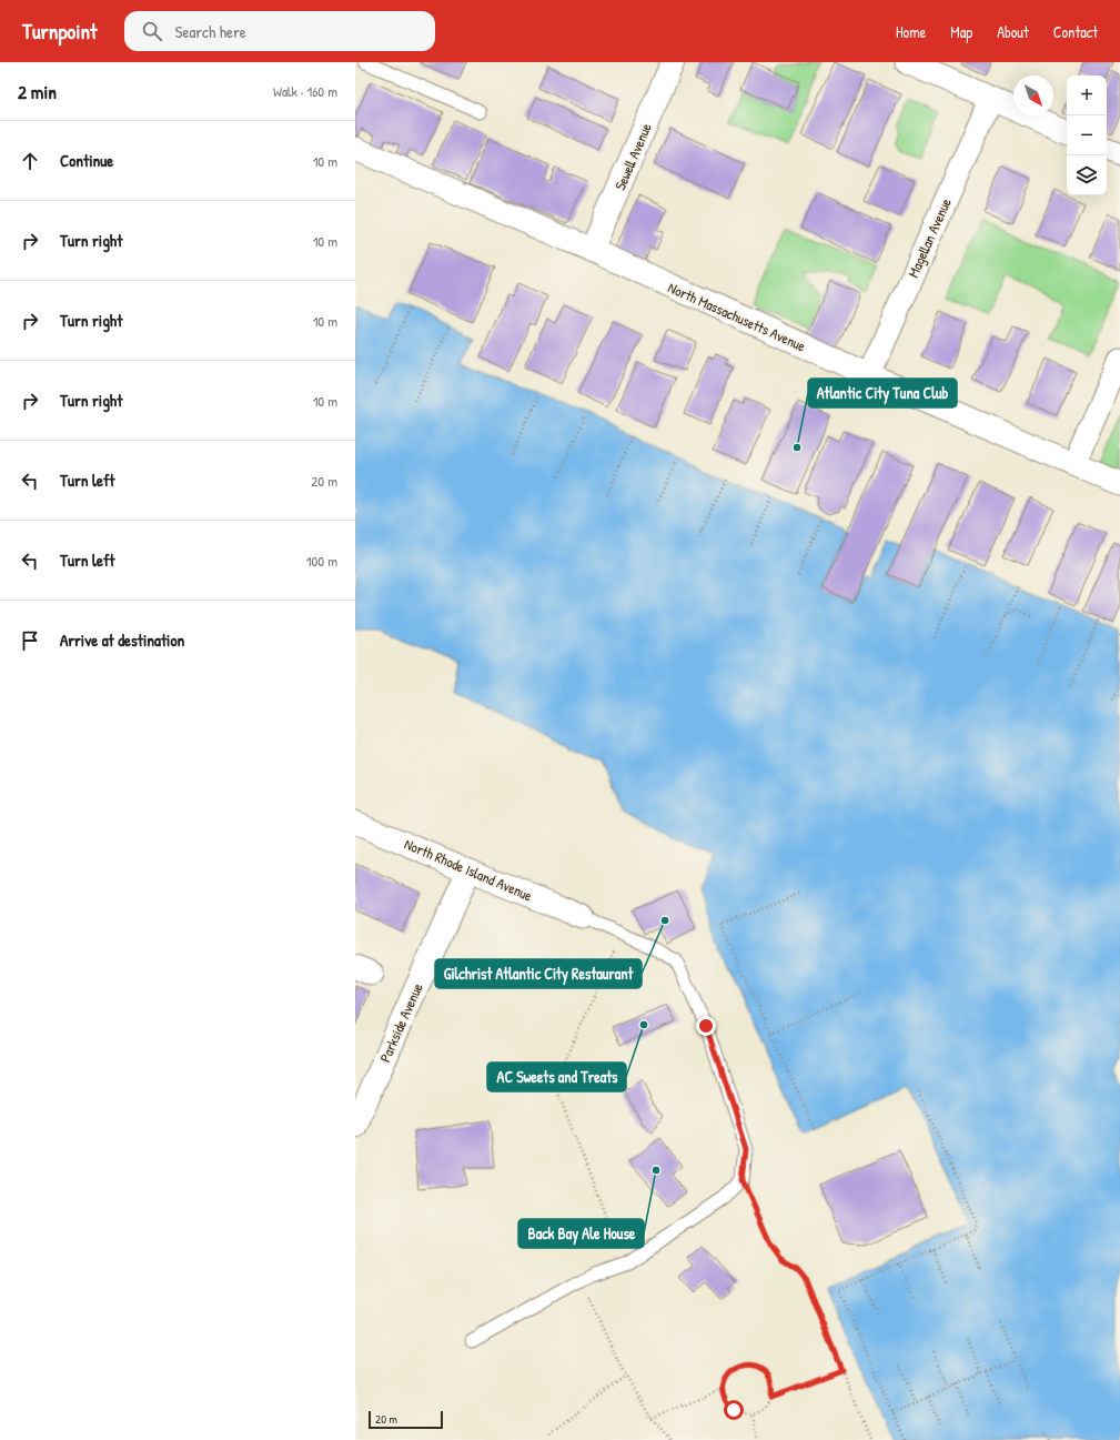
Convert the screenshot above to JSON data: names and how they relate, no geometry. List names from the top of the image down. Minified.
{"streets":{"street":["Sewell Avenue","Magellan Avenue","North Massachusetts Avenue","North Rhode Island Avenue","Parkside Avenue"]},"crossings":[["Sewell Avenue","North Massachusetts Avenue"],["Magellan Avenue","North Massachusetts Avenue"],["North Rhode Island Avenue","Parkside Avenue"]],"places":["Atlantic City Tuna Club","Gilchrist Atlantic City Restaurant","AC Sweets and Treats","Back Bay Ale House"],"scale_bar":"20 m","north":"bottom right","page":{"header":"Turnpoint","search":"Search here","nav":["Home","Map","About","Contact"],"heading":["2 min","Walk · 160 m"],"map_buttons":["+","−"],"list":[["Continue","10 m"],["Turn right","10 m"],["Turn right","10 m"],["Turn right","10 m"],["Turn left","20 m"],["Turn left","100 m"],"Arrive at destination"],"scale":"20 m"}}
